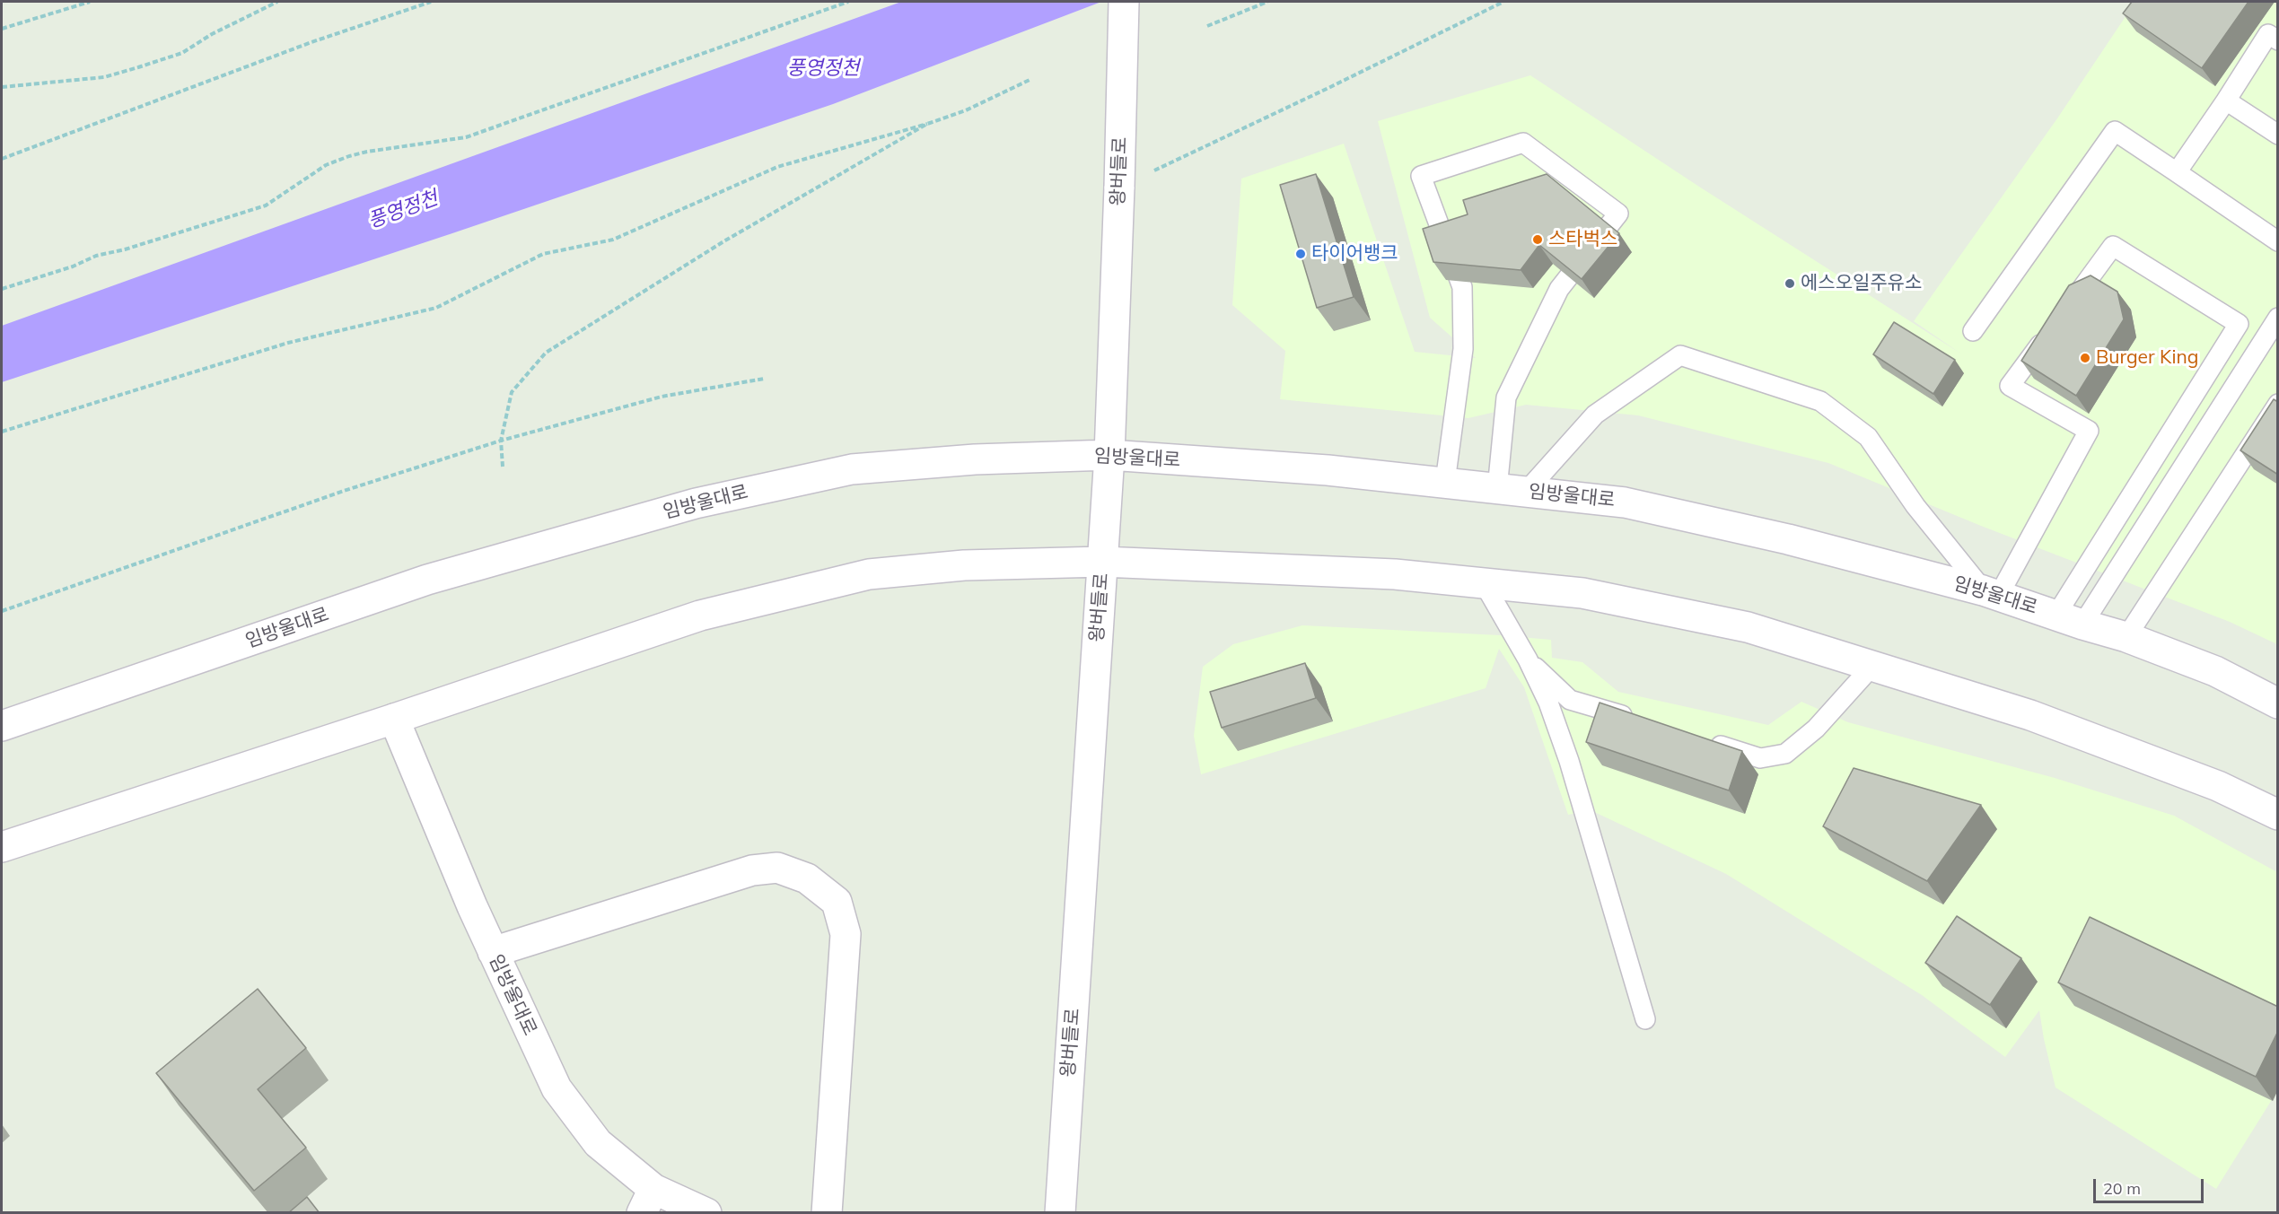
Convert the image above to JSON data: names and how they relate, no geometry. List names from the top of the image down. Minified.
{"streets":{"main road":["왕버들로","임방울대로"]},"crossings":[["왕버들로","임방울대로"]],"water":["풍영정천"],"places":["스타벅스","타이어뱅크","에스오일주유소","Burger King"],"scale_bar":"20 m"}
